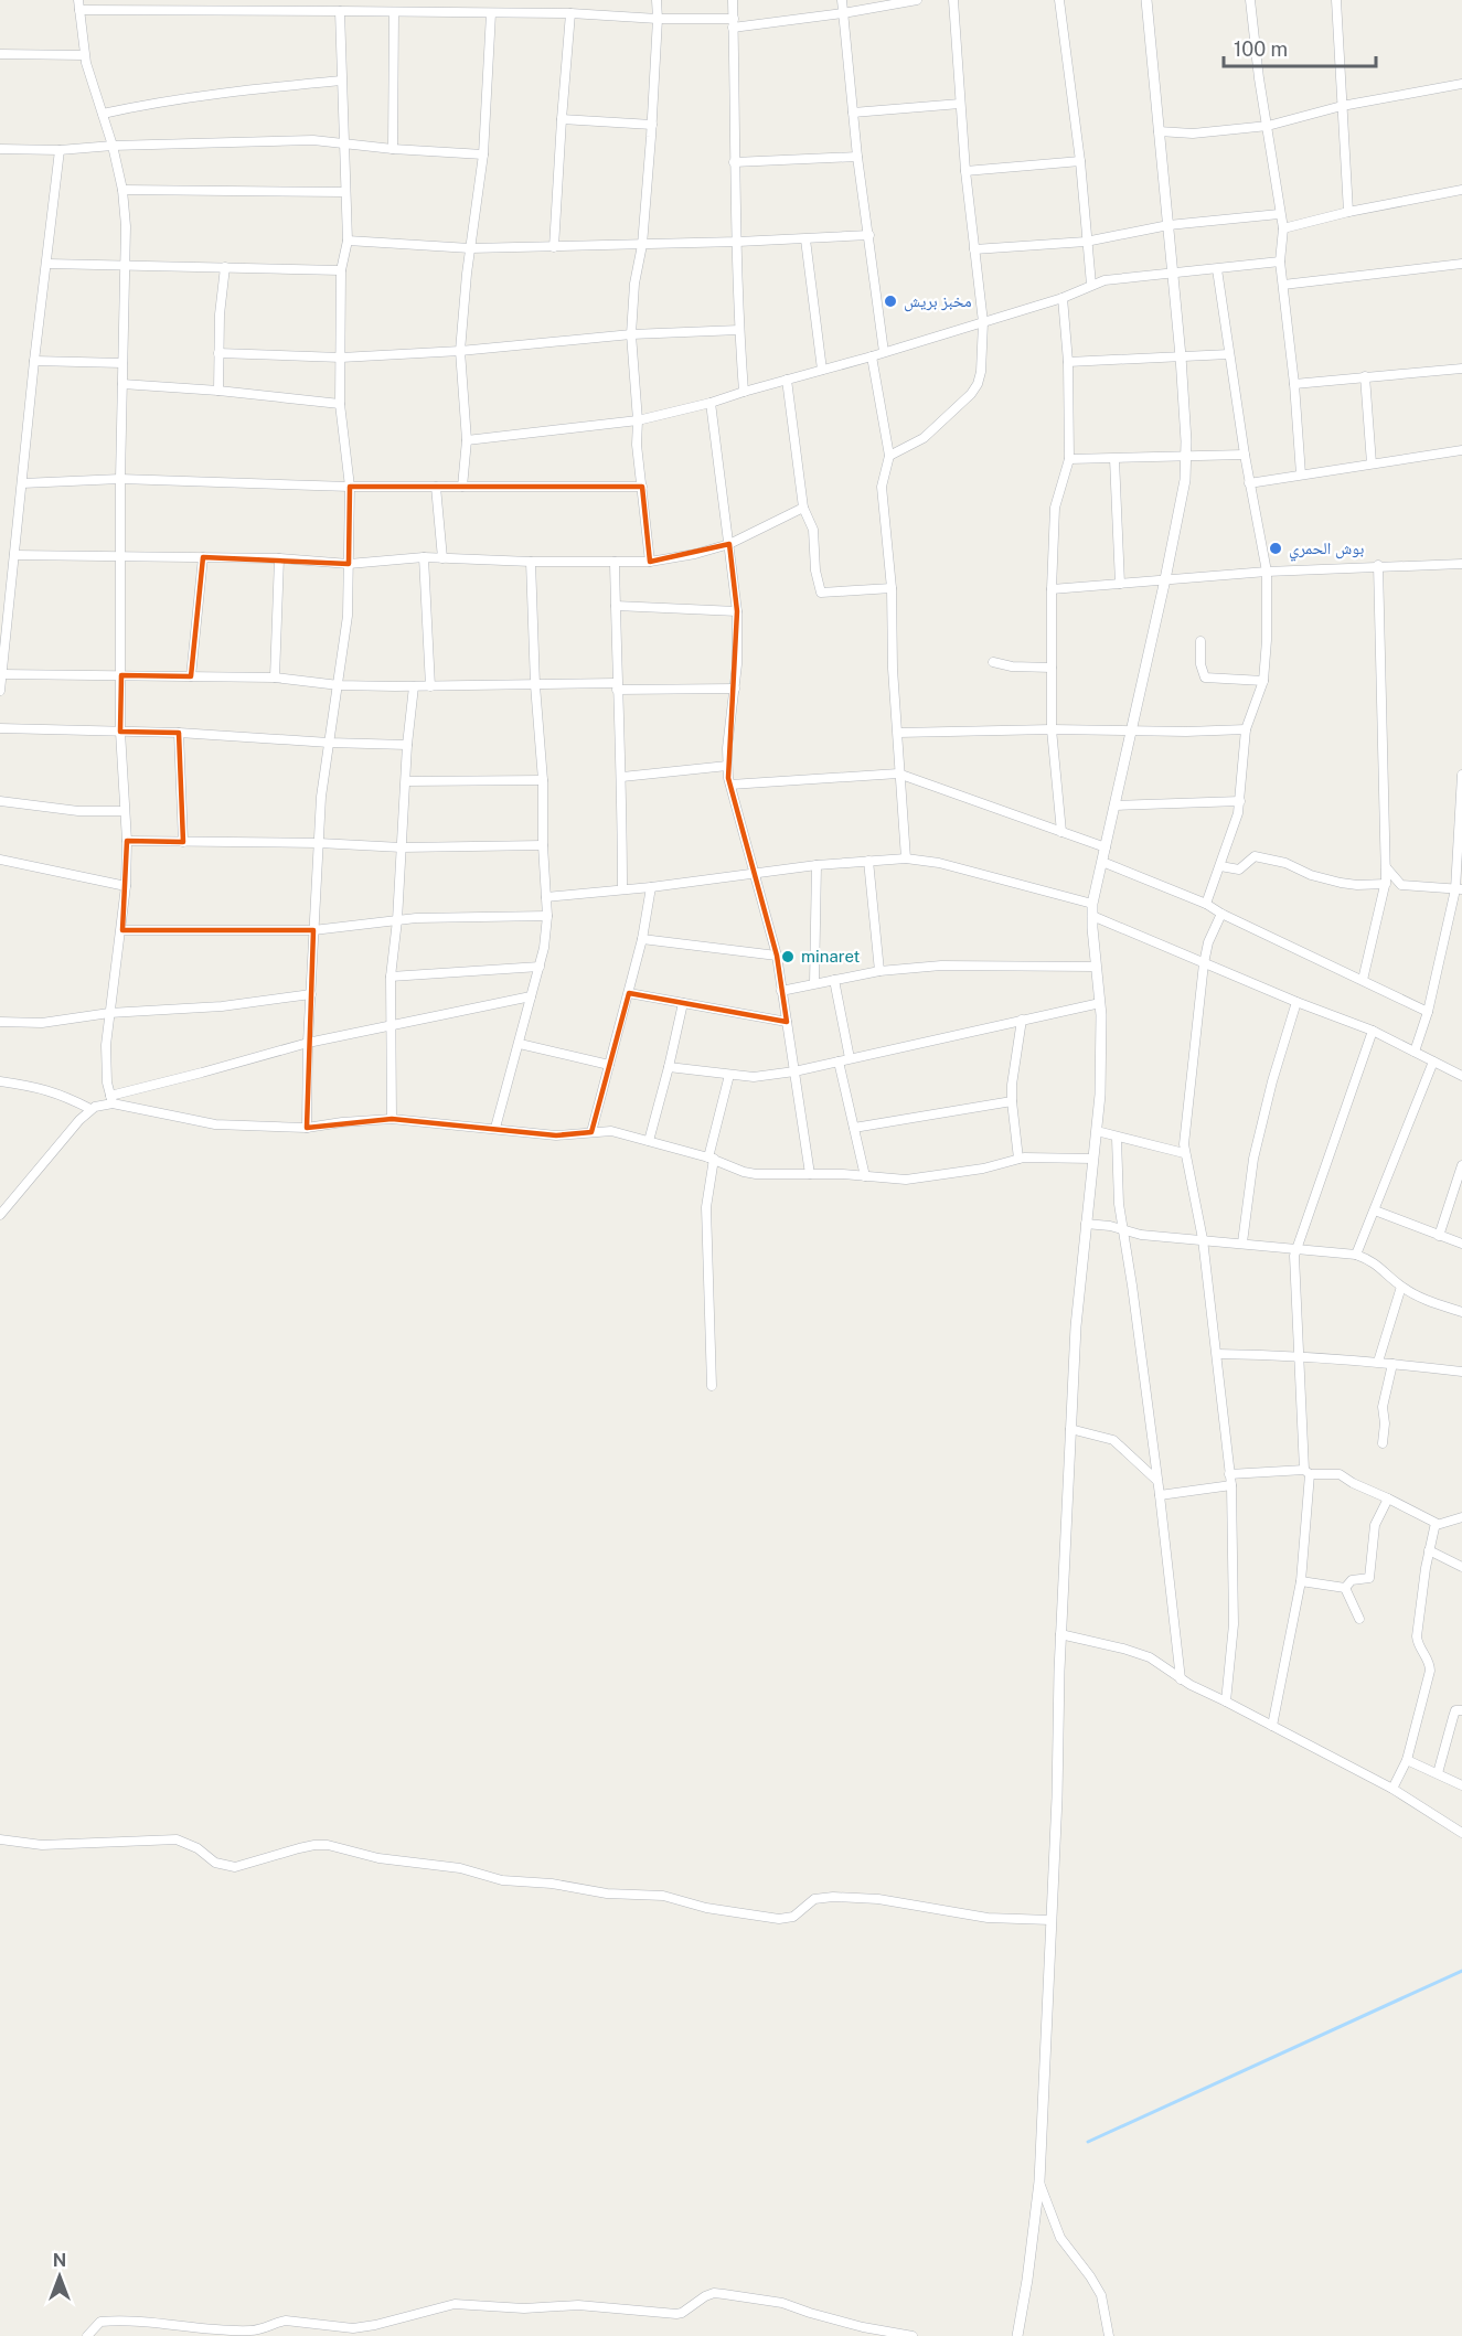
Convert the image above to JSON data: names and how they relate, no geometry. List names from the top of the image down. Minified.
{"places":["مخبز بريش","بوش الحمري","minaret"],"scale_bar":"100 m","north":"top"}
